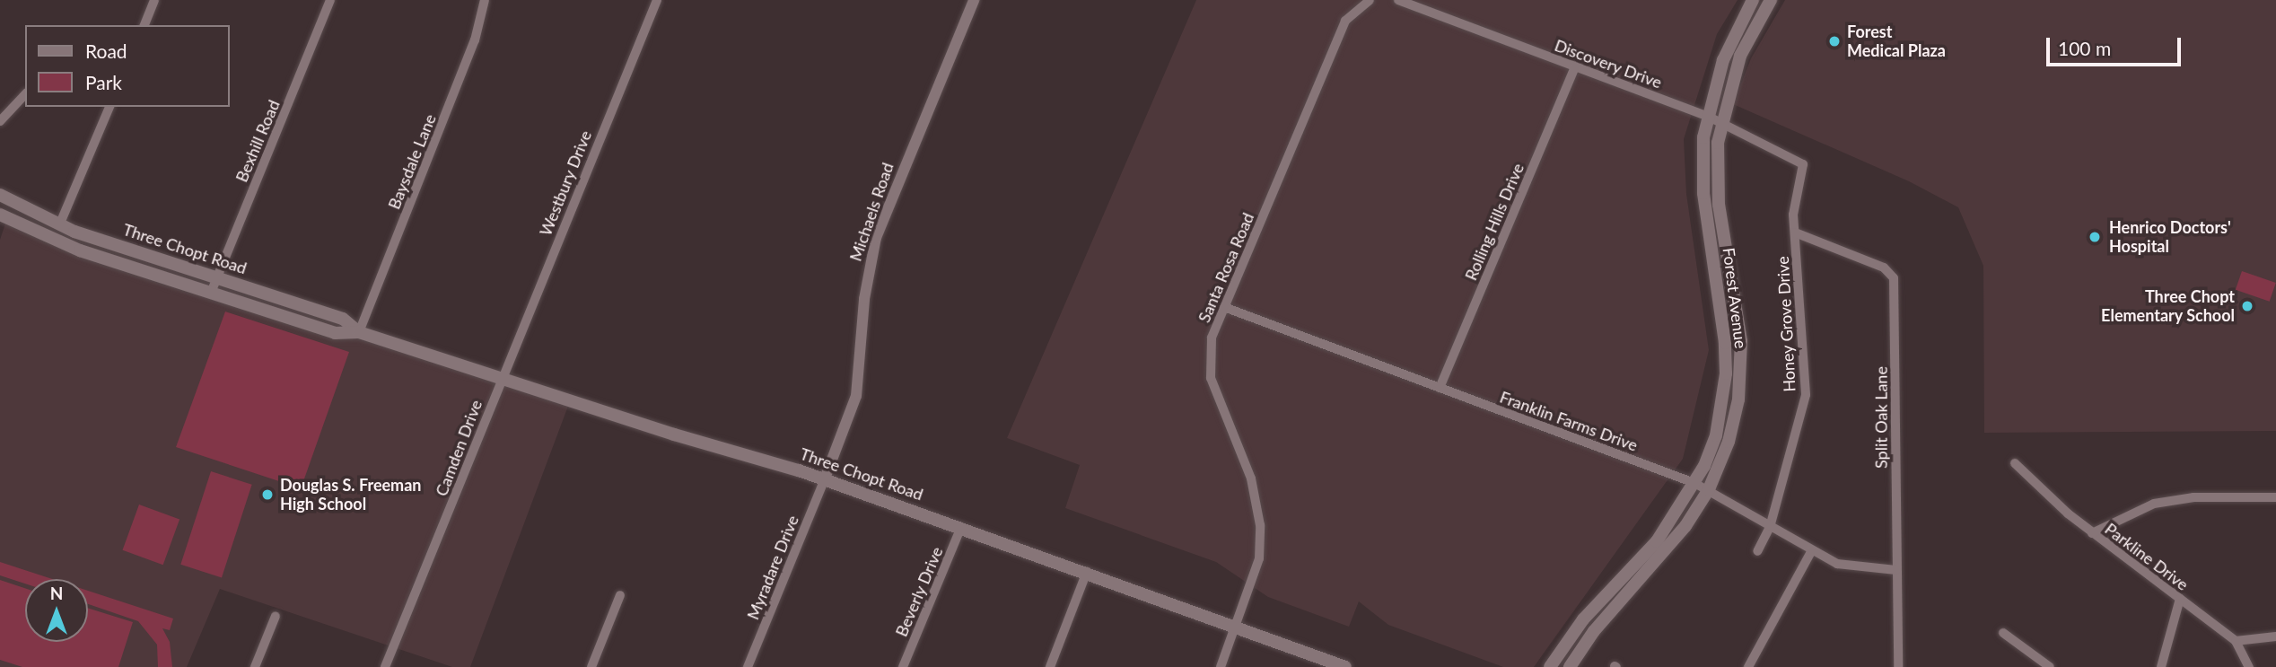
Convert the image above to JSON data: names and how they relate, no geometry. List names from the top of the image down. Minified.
{"streets":{"main road":["Three Chopt Road","Forest Avenue"],"street":["Discovery Drive","Bexhill Road","Baysdale Lane","Westbury Drive","Michaels Road","Rolling Hills Drive","Santa Rosa Road","Honey Grove Drive","Split Oak Lane","Franklin Farms Drive","Camden Drive","Parkline Drive","Myradare Drive","Beverly Drive"]},"crossings":[["Discovery Drive","Rolling Hills Drive"],["Discovery Drive","Forest Avenue"],["Discovery Drive","Honey Grove Drive"],["Bexhill Road","Three Chopt Road"],["Baysdale Lane","Three Chopt Road"],["Westbury Drive","Three Chopt Road"],["Westbury Drive","Camden Drive"],["Michaels Road","Three Chopt Road"],["Michaels Road","Myradare Drive"],["Rolling Hills Drive","Franklin Farms Drive"],["Three Chopt Road","Santa Rosa Road"],["Three Chopt Road","Camden Drive"],["Three Chopt Road","Myradare Drive"],["Three Chopt Road","Beverly Drive"],["Santa Rosa Road","Franklin Farms Drive"],["Forest Avenue","Franklin Farms Drive"],["Honey Grove Drive","Split Oak Lane"],["Honey Grove Drive","Franklin Farms Drive"],["Split Oak Lane","Franklin Farms Drive"]],"places":["Forest Medical Plaza","Henrico Doctors' Hospital","Three Chopt Elementary School","Douglas S. Freeman High School"],"legend":["Road","Park"],"scale_bar":"100 m","north":"top"}
